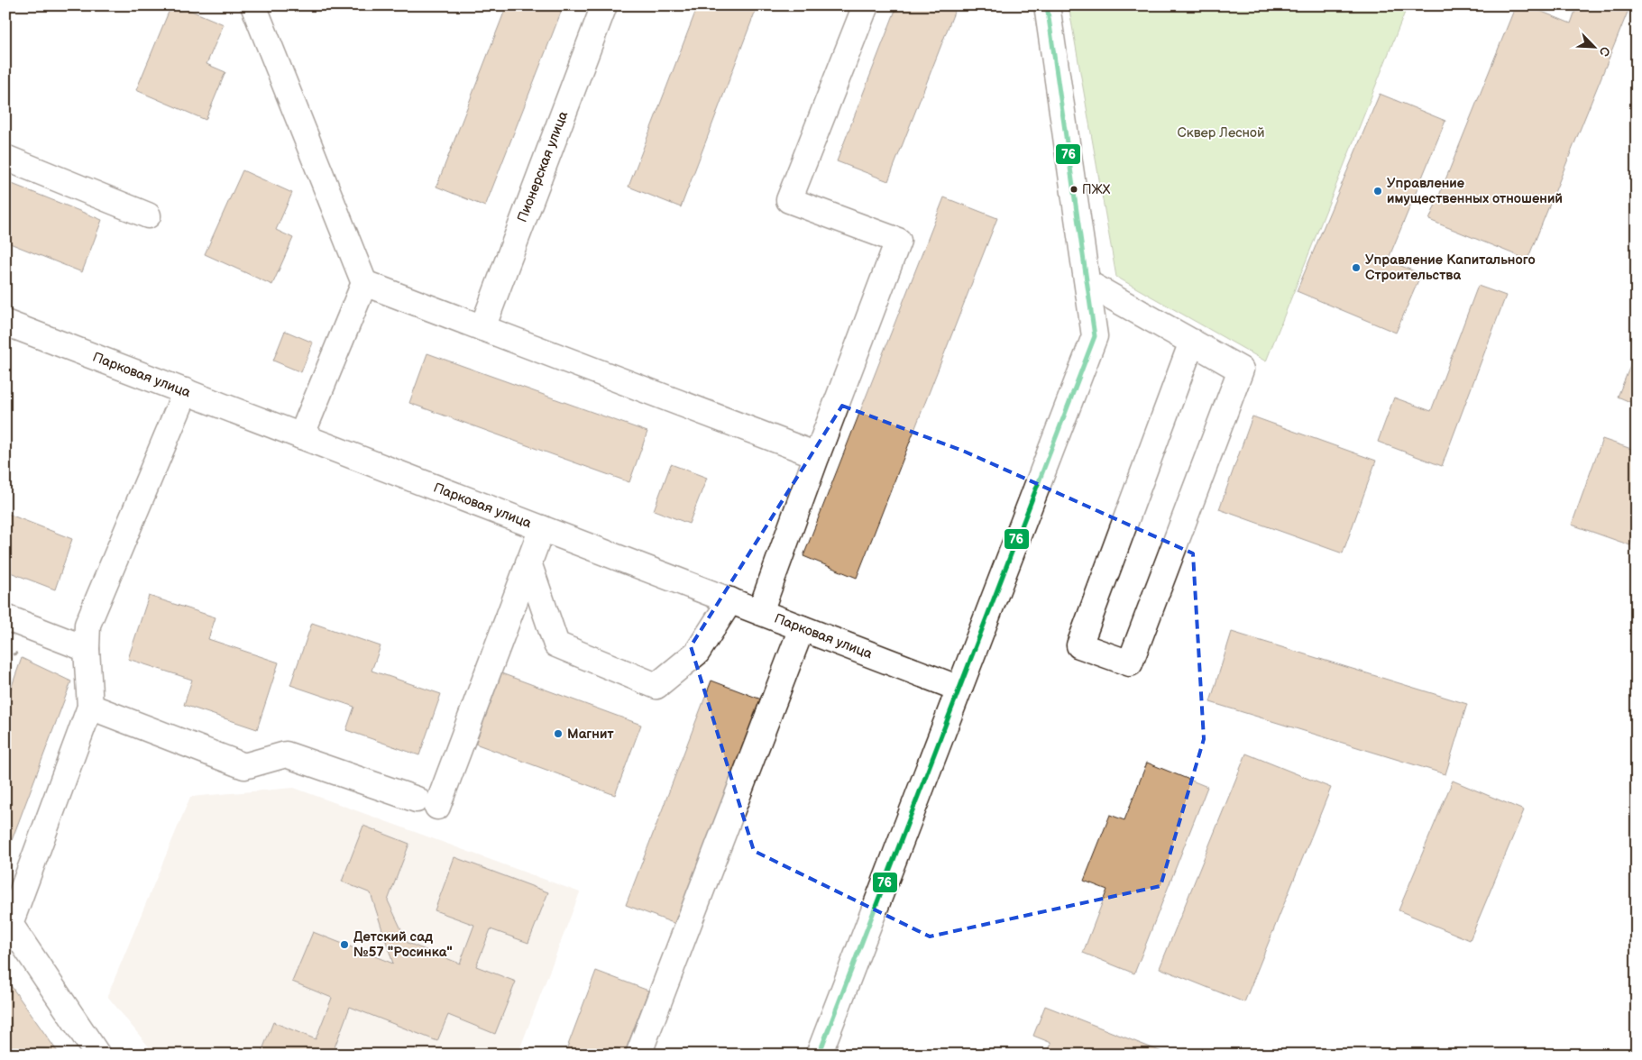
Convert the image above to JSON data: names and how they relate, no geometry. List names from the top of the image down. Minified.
{"streets":{"street":["Пионерская улица","Парковая улица"]},"parks":["Сквер Лесной"],"places":["ПЖХ","Управление имущественных отношений","Управление Капитального Строительства","Магнит","Детский сад №57 \"Росинка\""],"lines":["transit line 76"],"north":"bottom right"}
